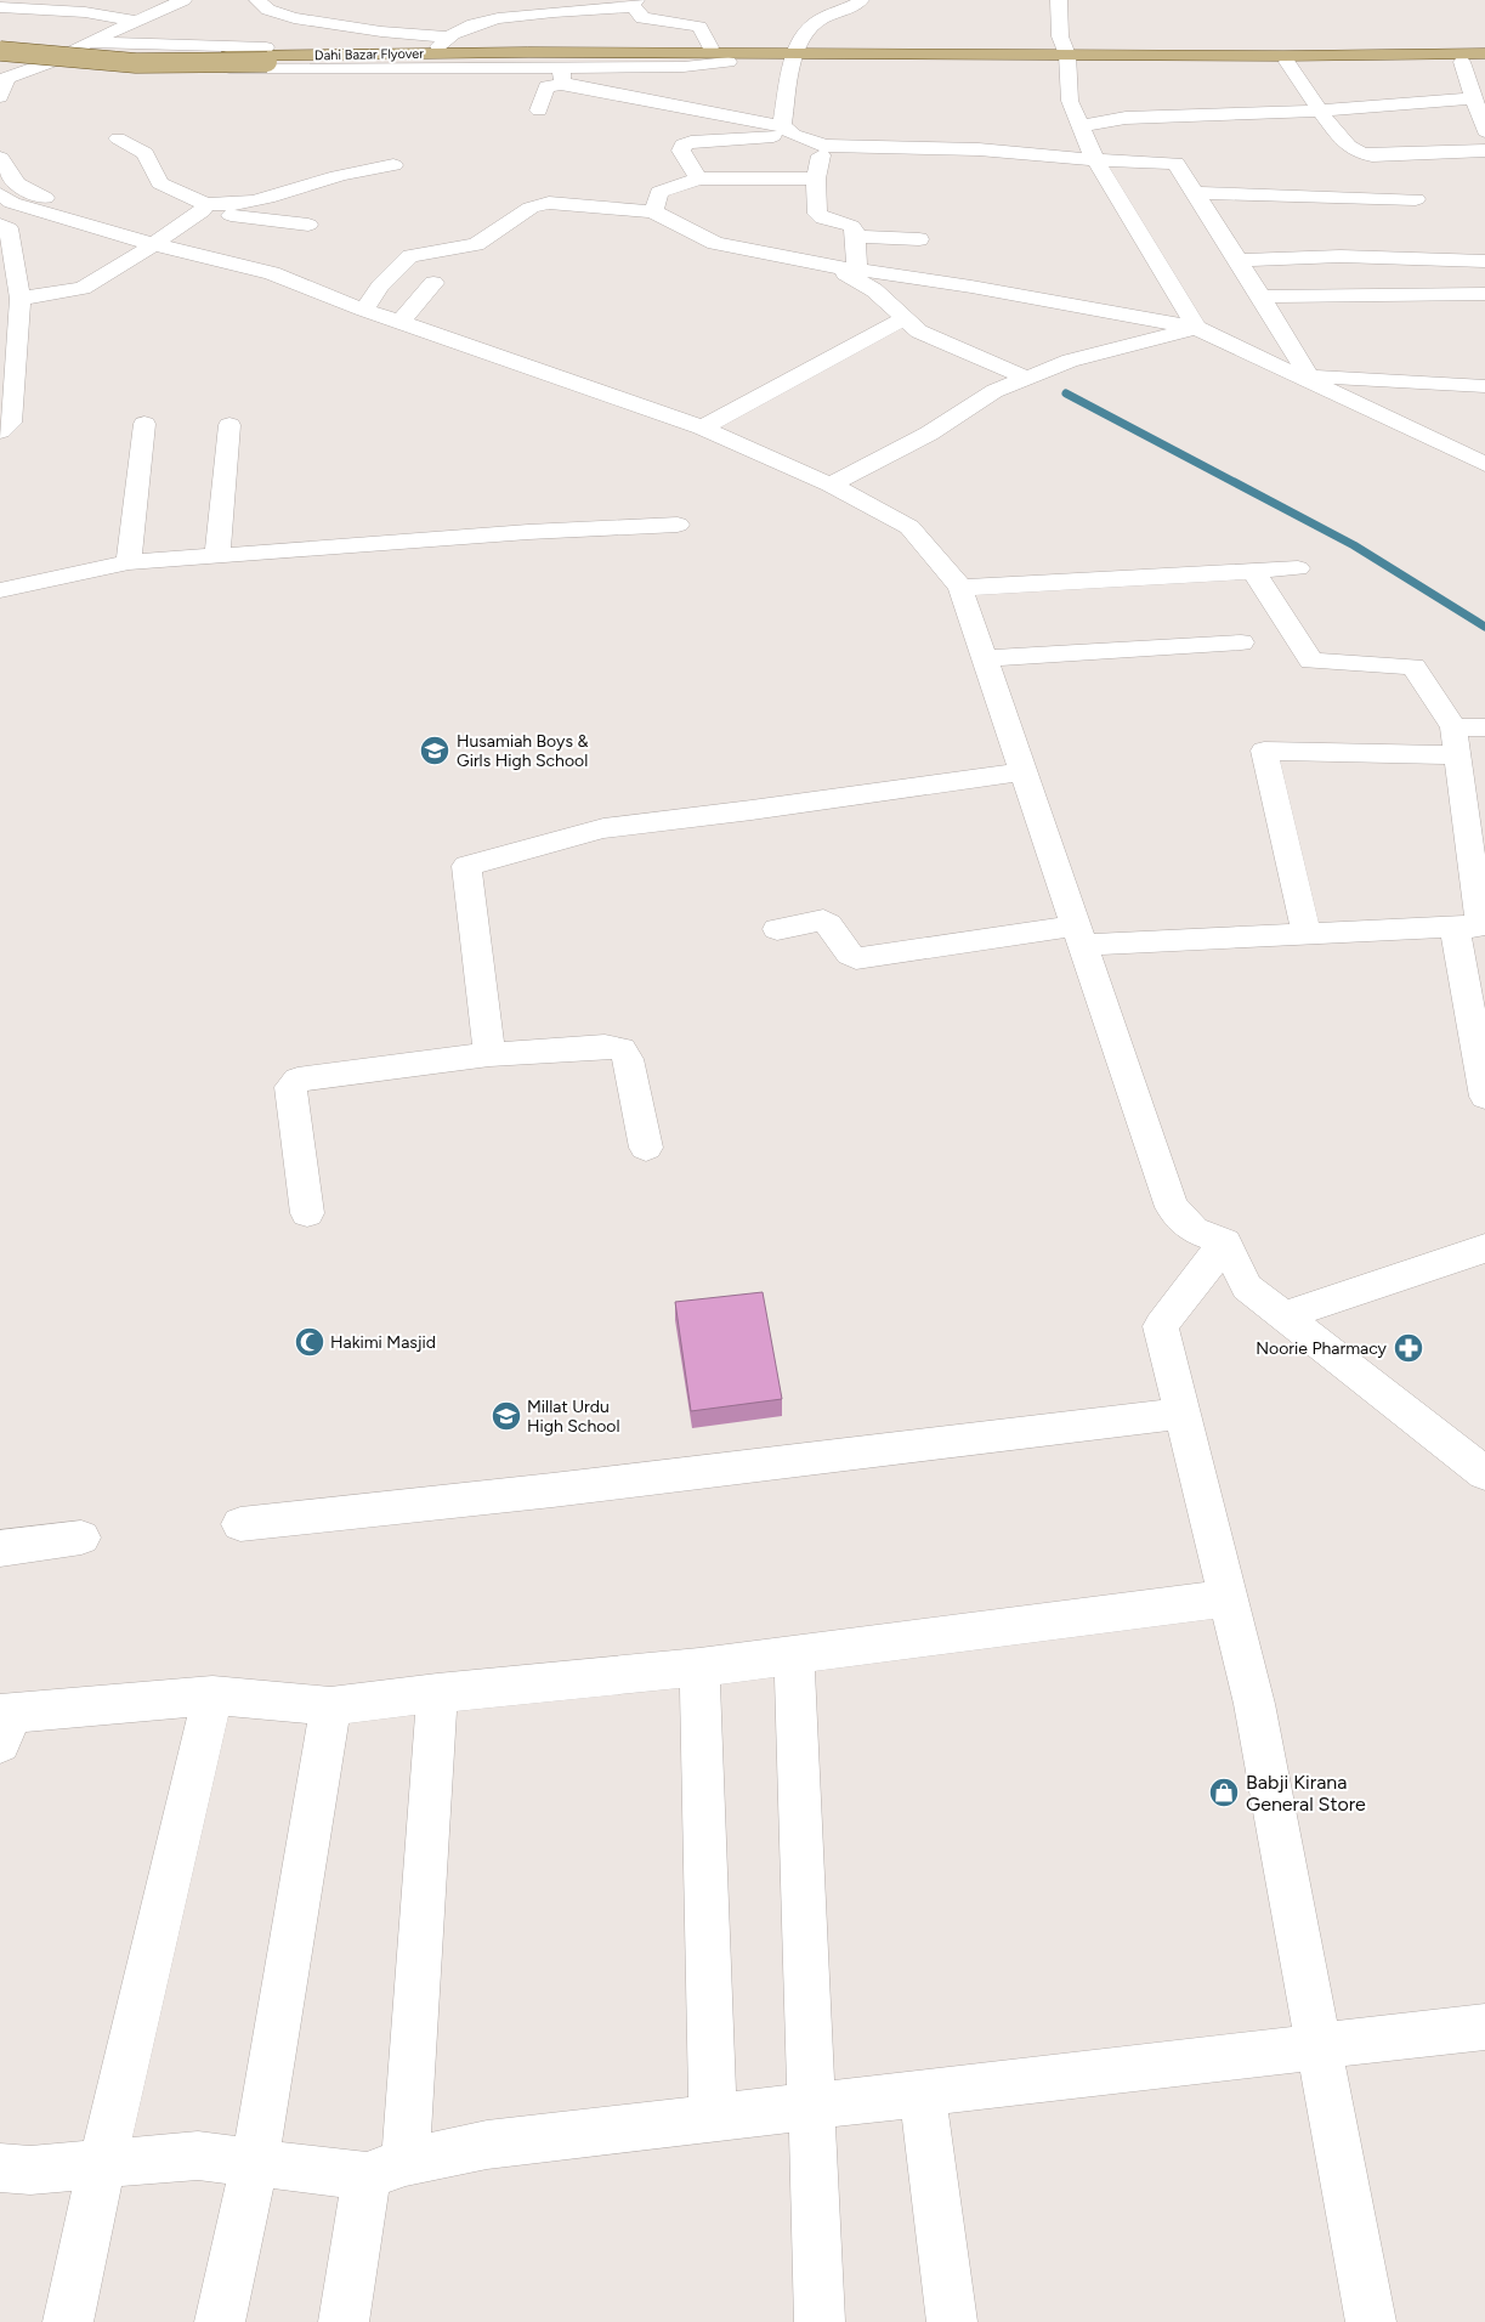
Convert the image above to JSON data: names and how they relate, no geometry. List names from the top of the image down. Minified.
{"streets":{"main road":["Dahi Bazar Flyover"]},"places":{"school or university":["Husamiah Boys & Girls High School","Millat Urdu High School"],"mosque":["Hakimi Masjid"],"pharmacy":["Noorie Pharmacy"],"shop":["Babji Kirana General Store"]}}
